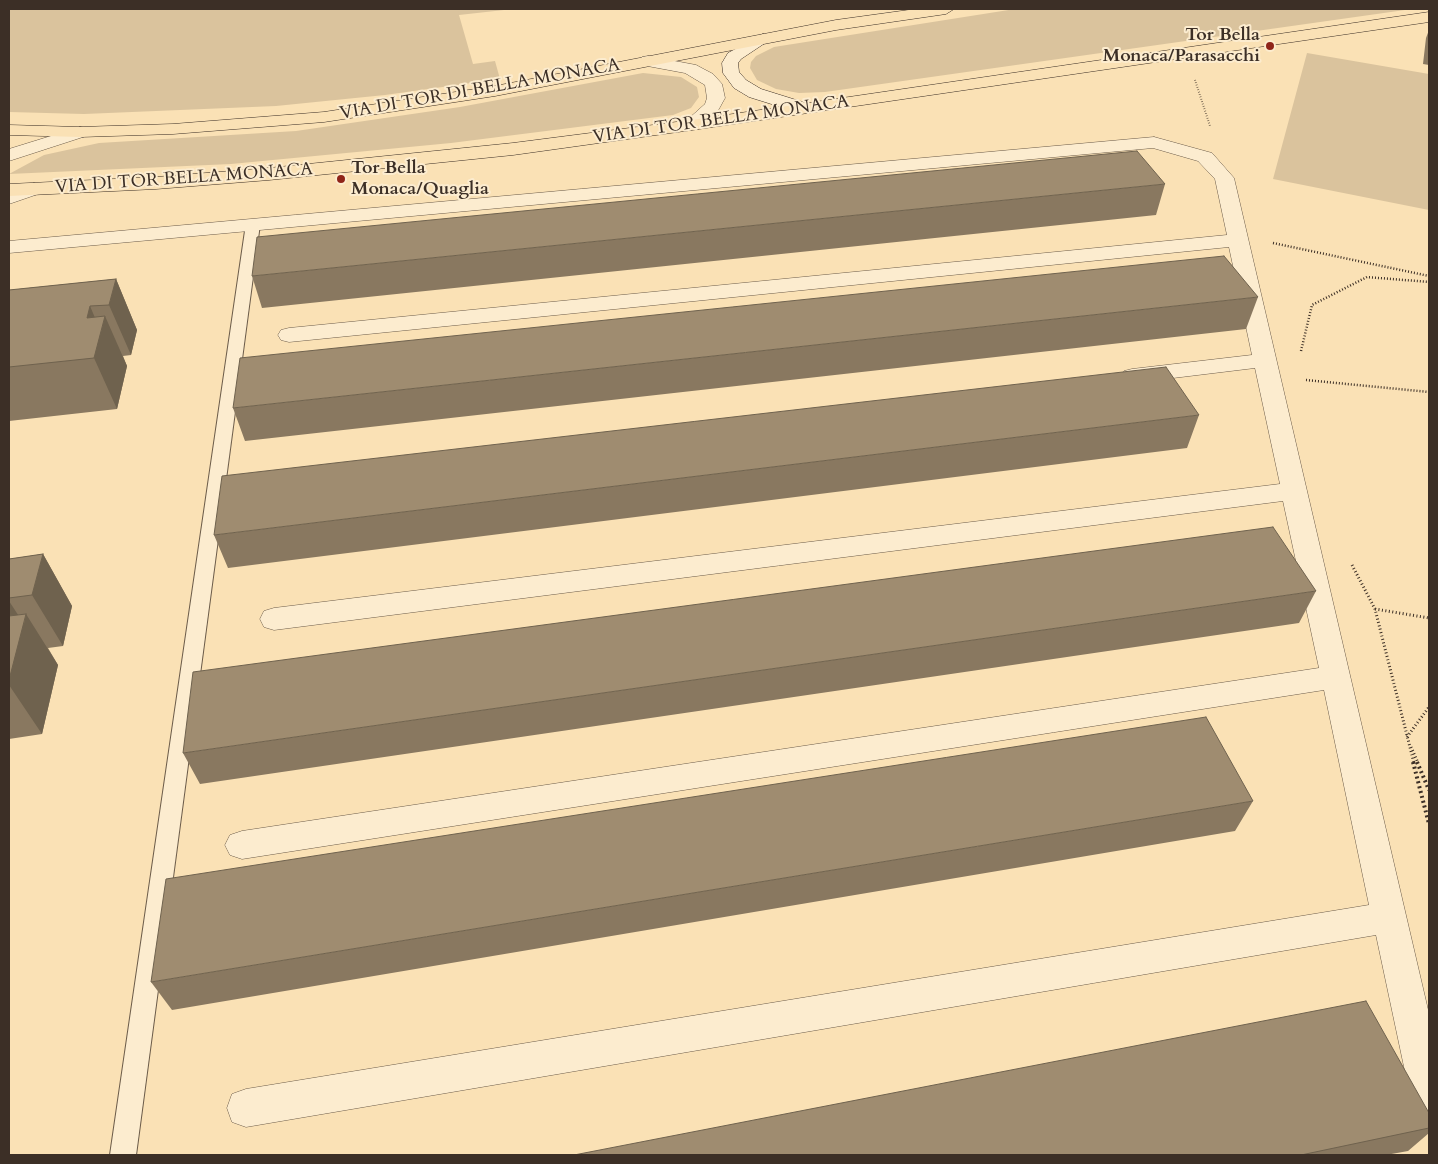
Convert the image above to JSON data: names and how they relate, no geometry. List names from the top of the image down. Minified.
{"streets":{"main road":["VIA DI TOR DI BELLA MONACA","VIA DI TOR BELLA MONACA"]},"places":["Tor Bella Monaca/Parasacchi","Tor Bella Monaca/Quaglia"]}
